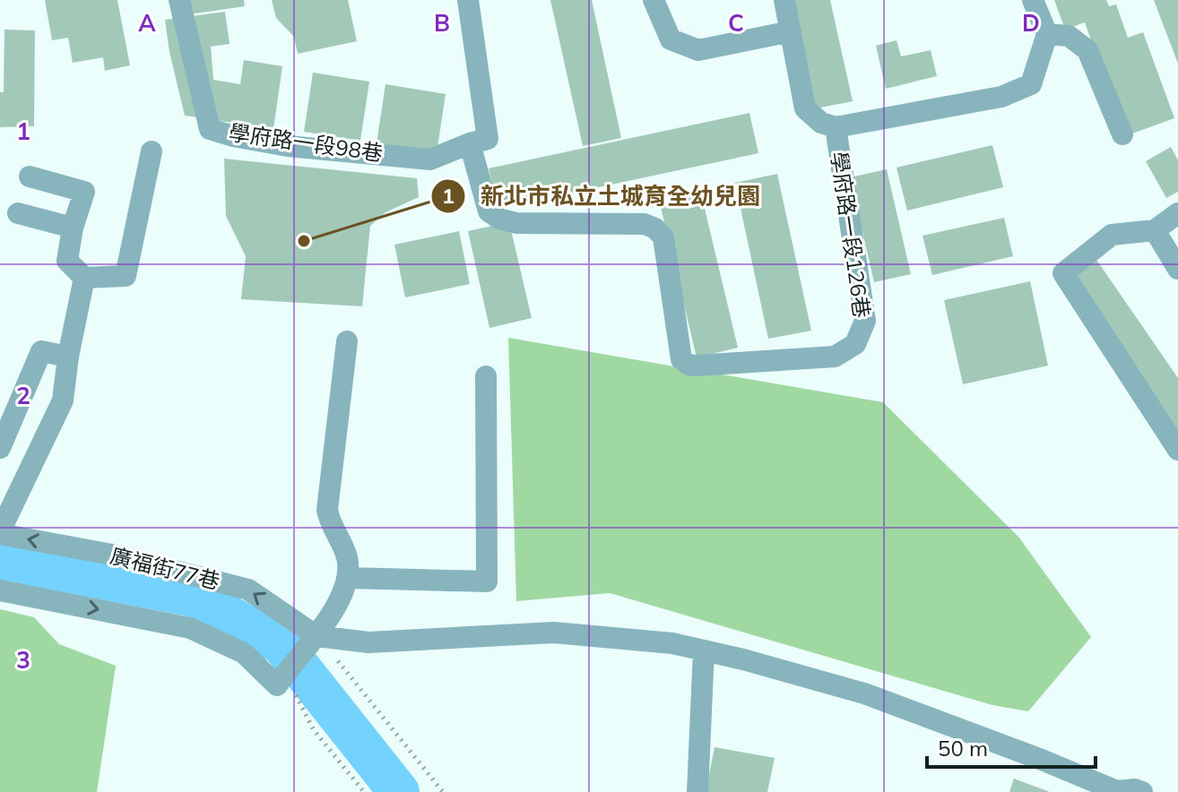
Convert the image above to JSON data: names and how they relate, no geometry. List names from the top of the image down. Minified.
{"streets":{"street":["學府路一段98巷","學府路一段126巷","廣福街77巷"]},"crossings":[["學府路一段98巷","學府路一段126巷"]],"one_way":["廣福街77巷"],"places":["新北市私立土城育全幼兒園"],"scale_bar":"50 m","grid":{"columns":["A","B","C","D"],"rows":["1","2","3"]}}
